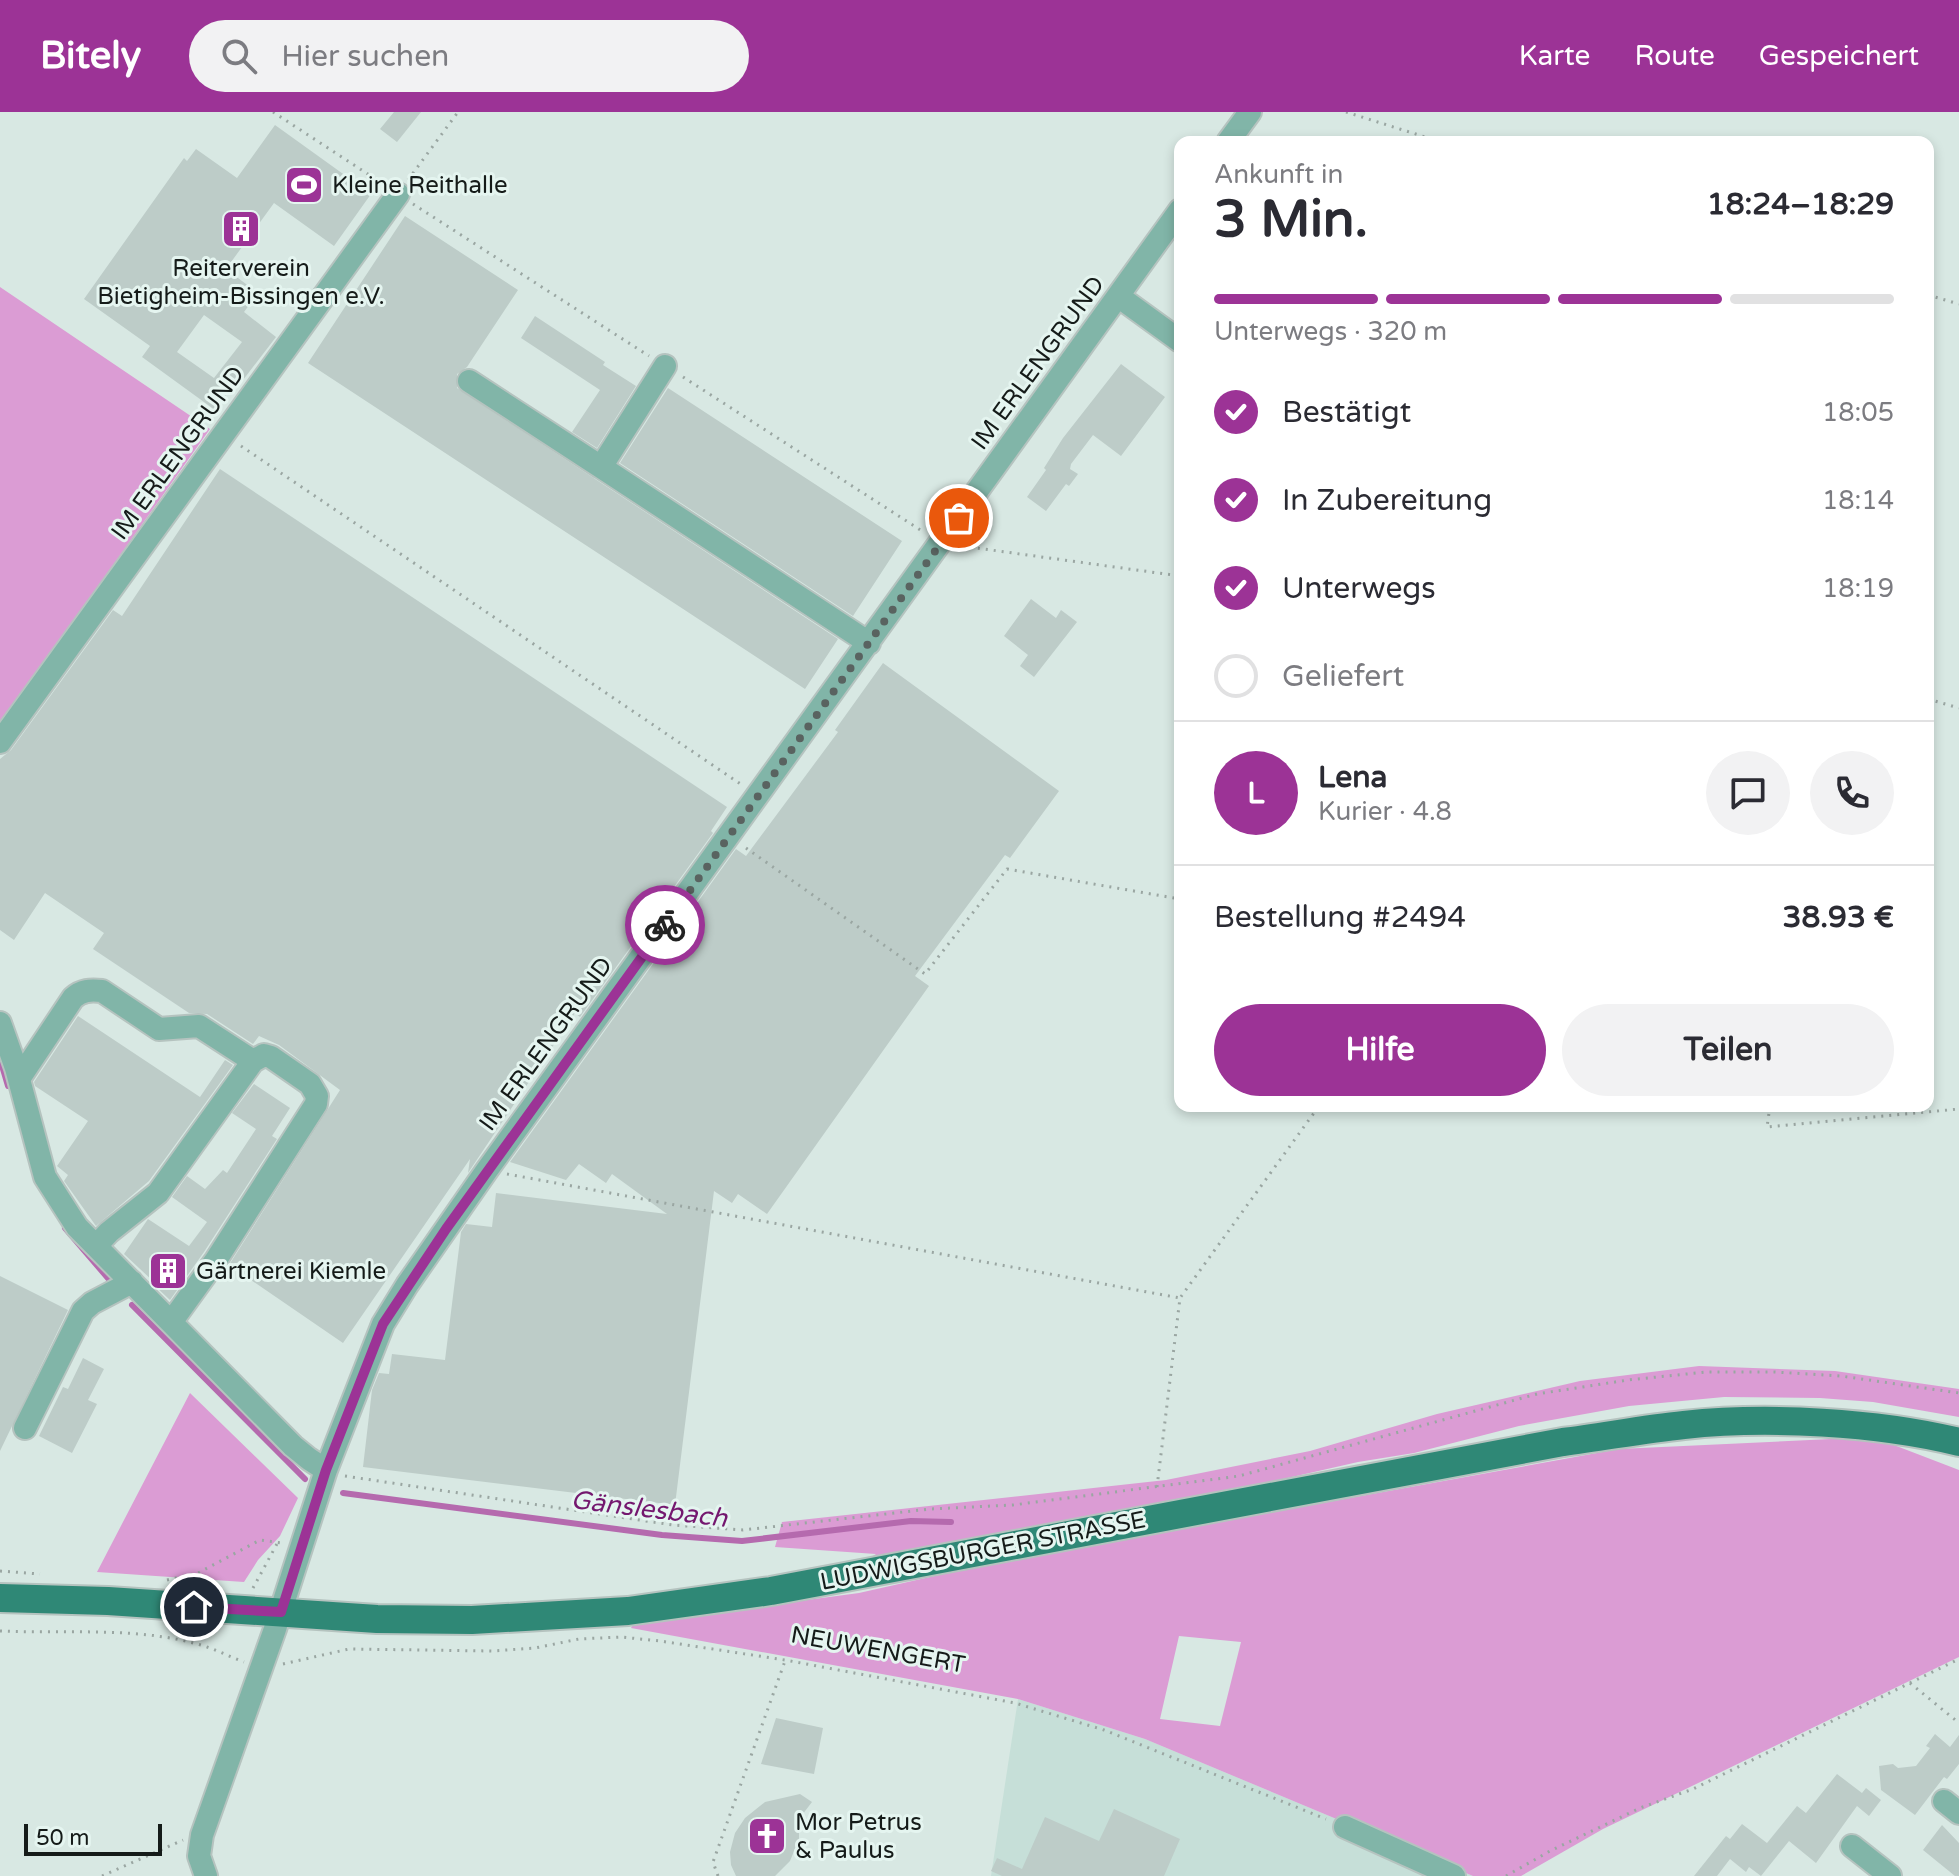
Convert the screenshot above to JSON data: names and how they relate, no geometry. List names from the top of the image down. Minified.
{"streets":{"main road":["LUDWIGSBURGER STRASSE"],"lane":["IM ERLENGRUND"],"path":["NEUWENGERT"]},"crossings":[["IM ERLENGRUND","LUDWIGSBURGER STRASSE"],["IM ERLENGRUND","NEUWENGERT"]],"water":["Gänslesbach"],"places":{"sports":["Kleine Reithalle"],"building":["Reiterverein Bietigheim-Bissingen e.V.","Gärtnerei Kiemle"],"church":["Mor Petrus & Paulus"]},"scale_bar":"50 m","page":{"header":"Bitely","search":"Hier suchen","nav":["Karte","Route","Gespeichert"],"heading":["3 Min.","Ankunft in","18:24–18:29"],"panel":["Lena","Kurier · 4.8","Bestellung #2494","38.93 €"],"bar":"Unterwegs · 320 m","list":[["Bestätigt","18:05"],["In Zubereitung","18:14"],["Unterwegs","18:19"],"Geliefert"],"round":"L","buttons":["Hilfe","Teilen"],"scale":"50 m"}}
